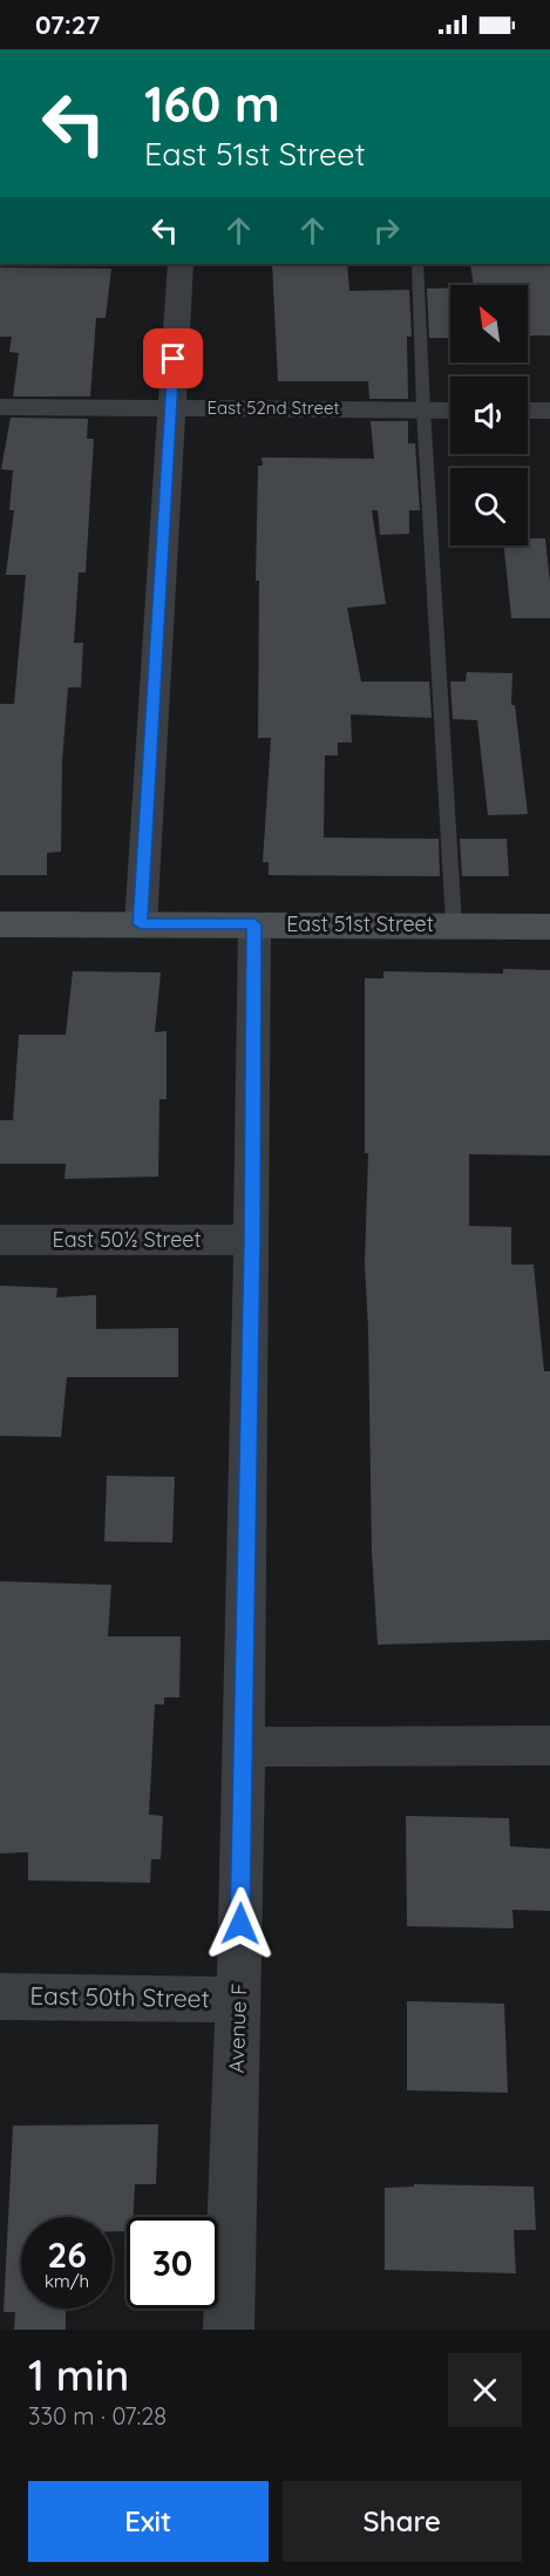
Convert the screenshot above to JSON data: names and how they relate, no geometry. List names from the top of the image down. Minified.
{"streets":{"main road":["East 51st Street"],"street":["East 52nd Street","East 50½ Street","East 50th Street","Avenue F"]},"crossings":[["East 51st Street","Avenue F"],["East 50½ Street","Avenue F"],["East 50th Street","Avenue F"]],"north":"top left","page":{"status":"07:27","turn":["160 m","East 51st Street"],"speed":"26 km/h","limit":"30","heading":["1 min","330 m · 07:28"],"buttons":["Exit","Share"]}}
